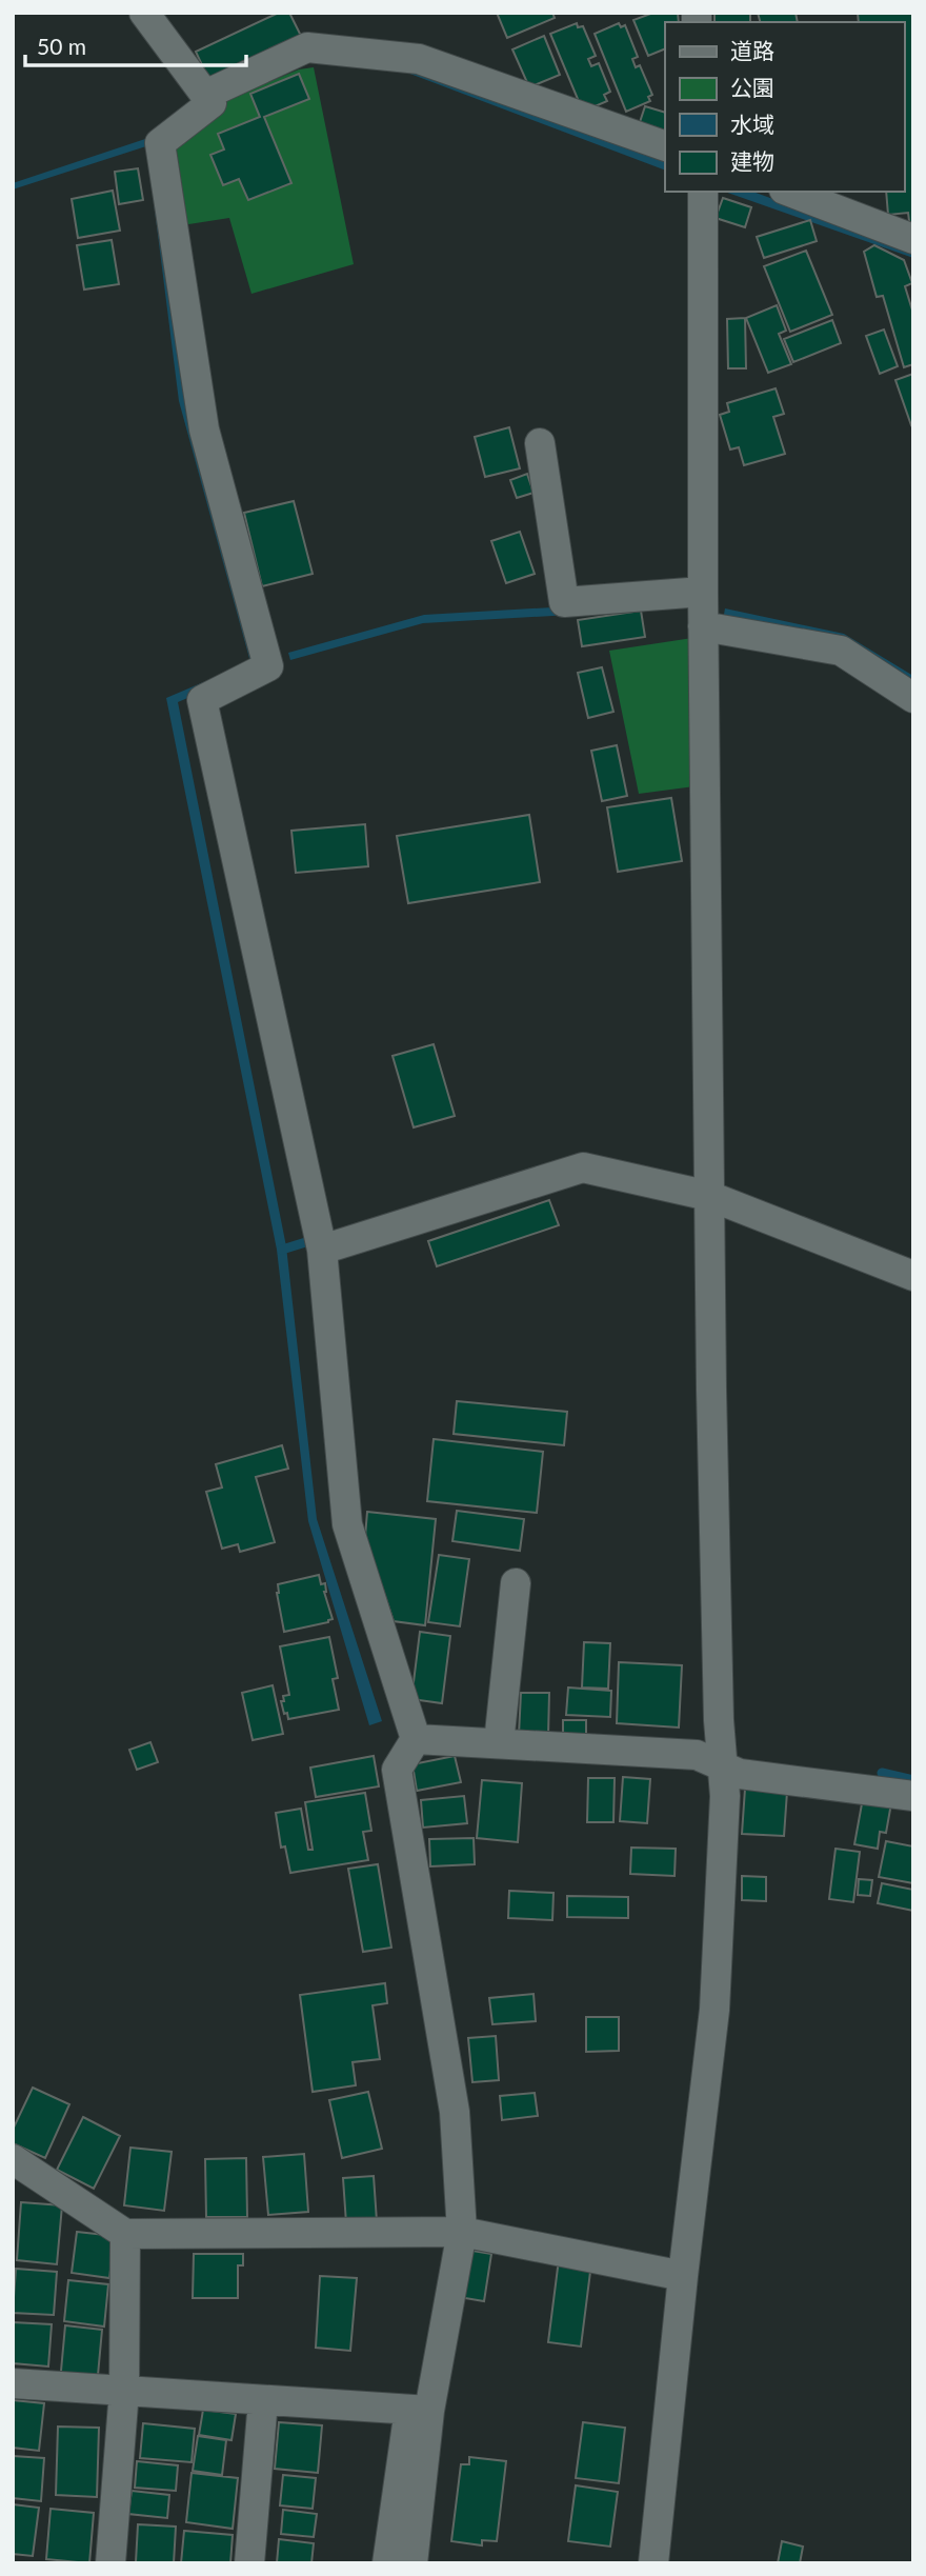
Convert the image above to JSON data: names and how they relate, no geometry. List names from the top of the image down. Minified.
{"legend":["道路","公園","水域","建物"],"scale_bar":"50 m"}
